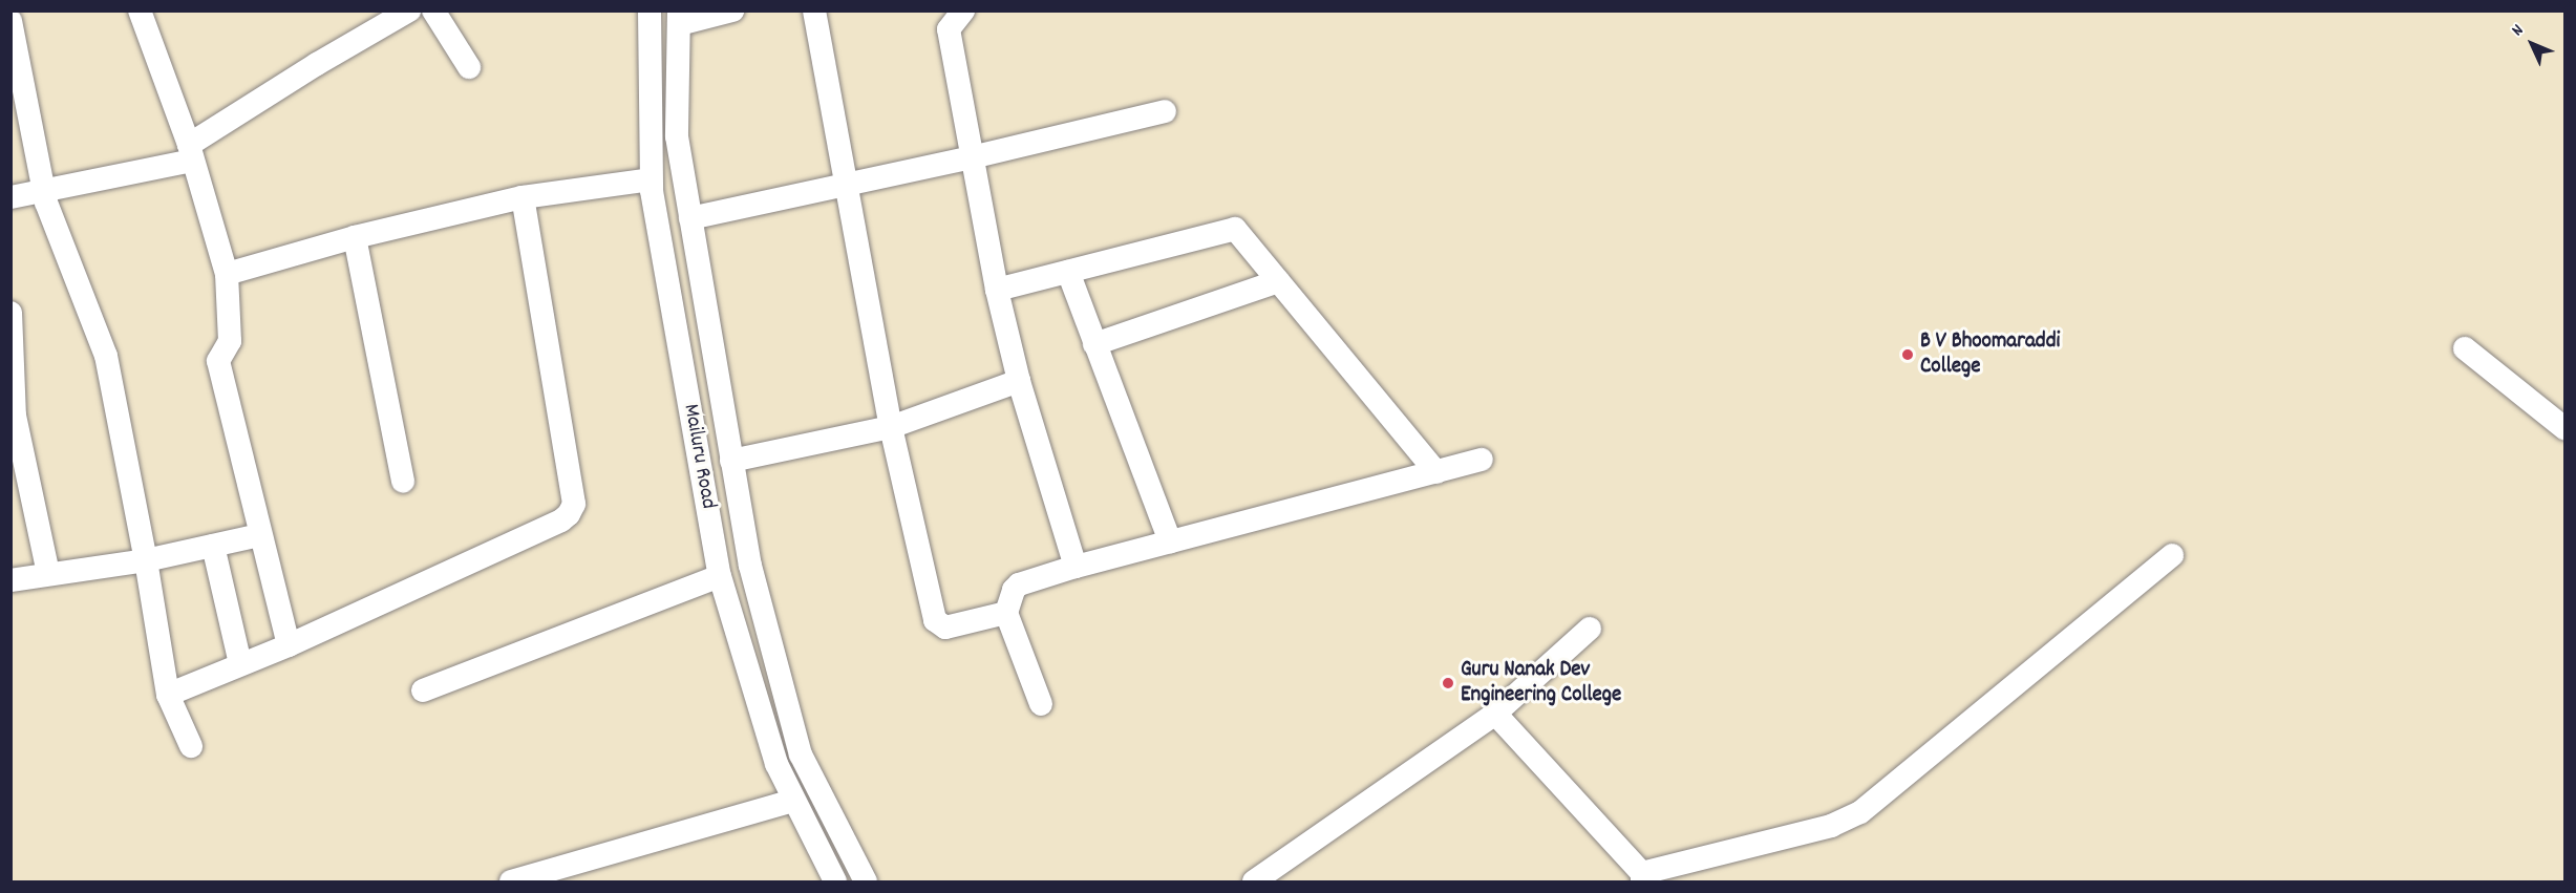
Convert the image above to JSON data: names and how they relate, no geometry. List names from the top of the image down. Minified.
{"streets":{"street":["Mailuru Road"]},"places":["B V Bhoomaraddi College","Guru Nanak Dev Engineering College"],"north":"top left"}
